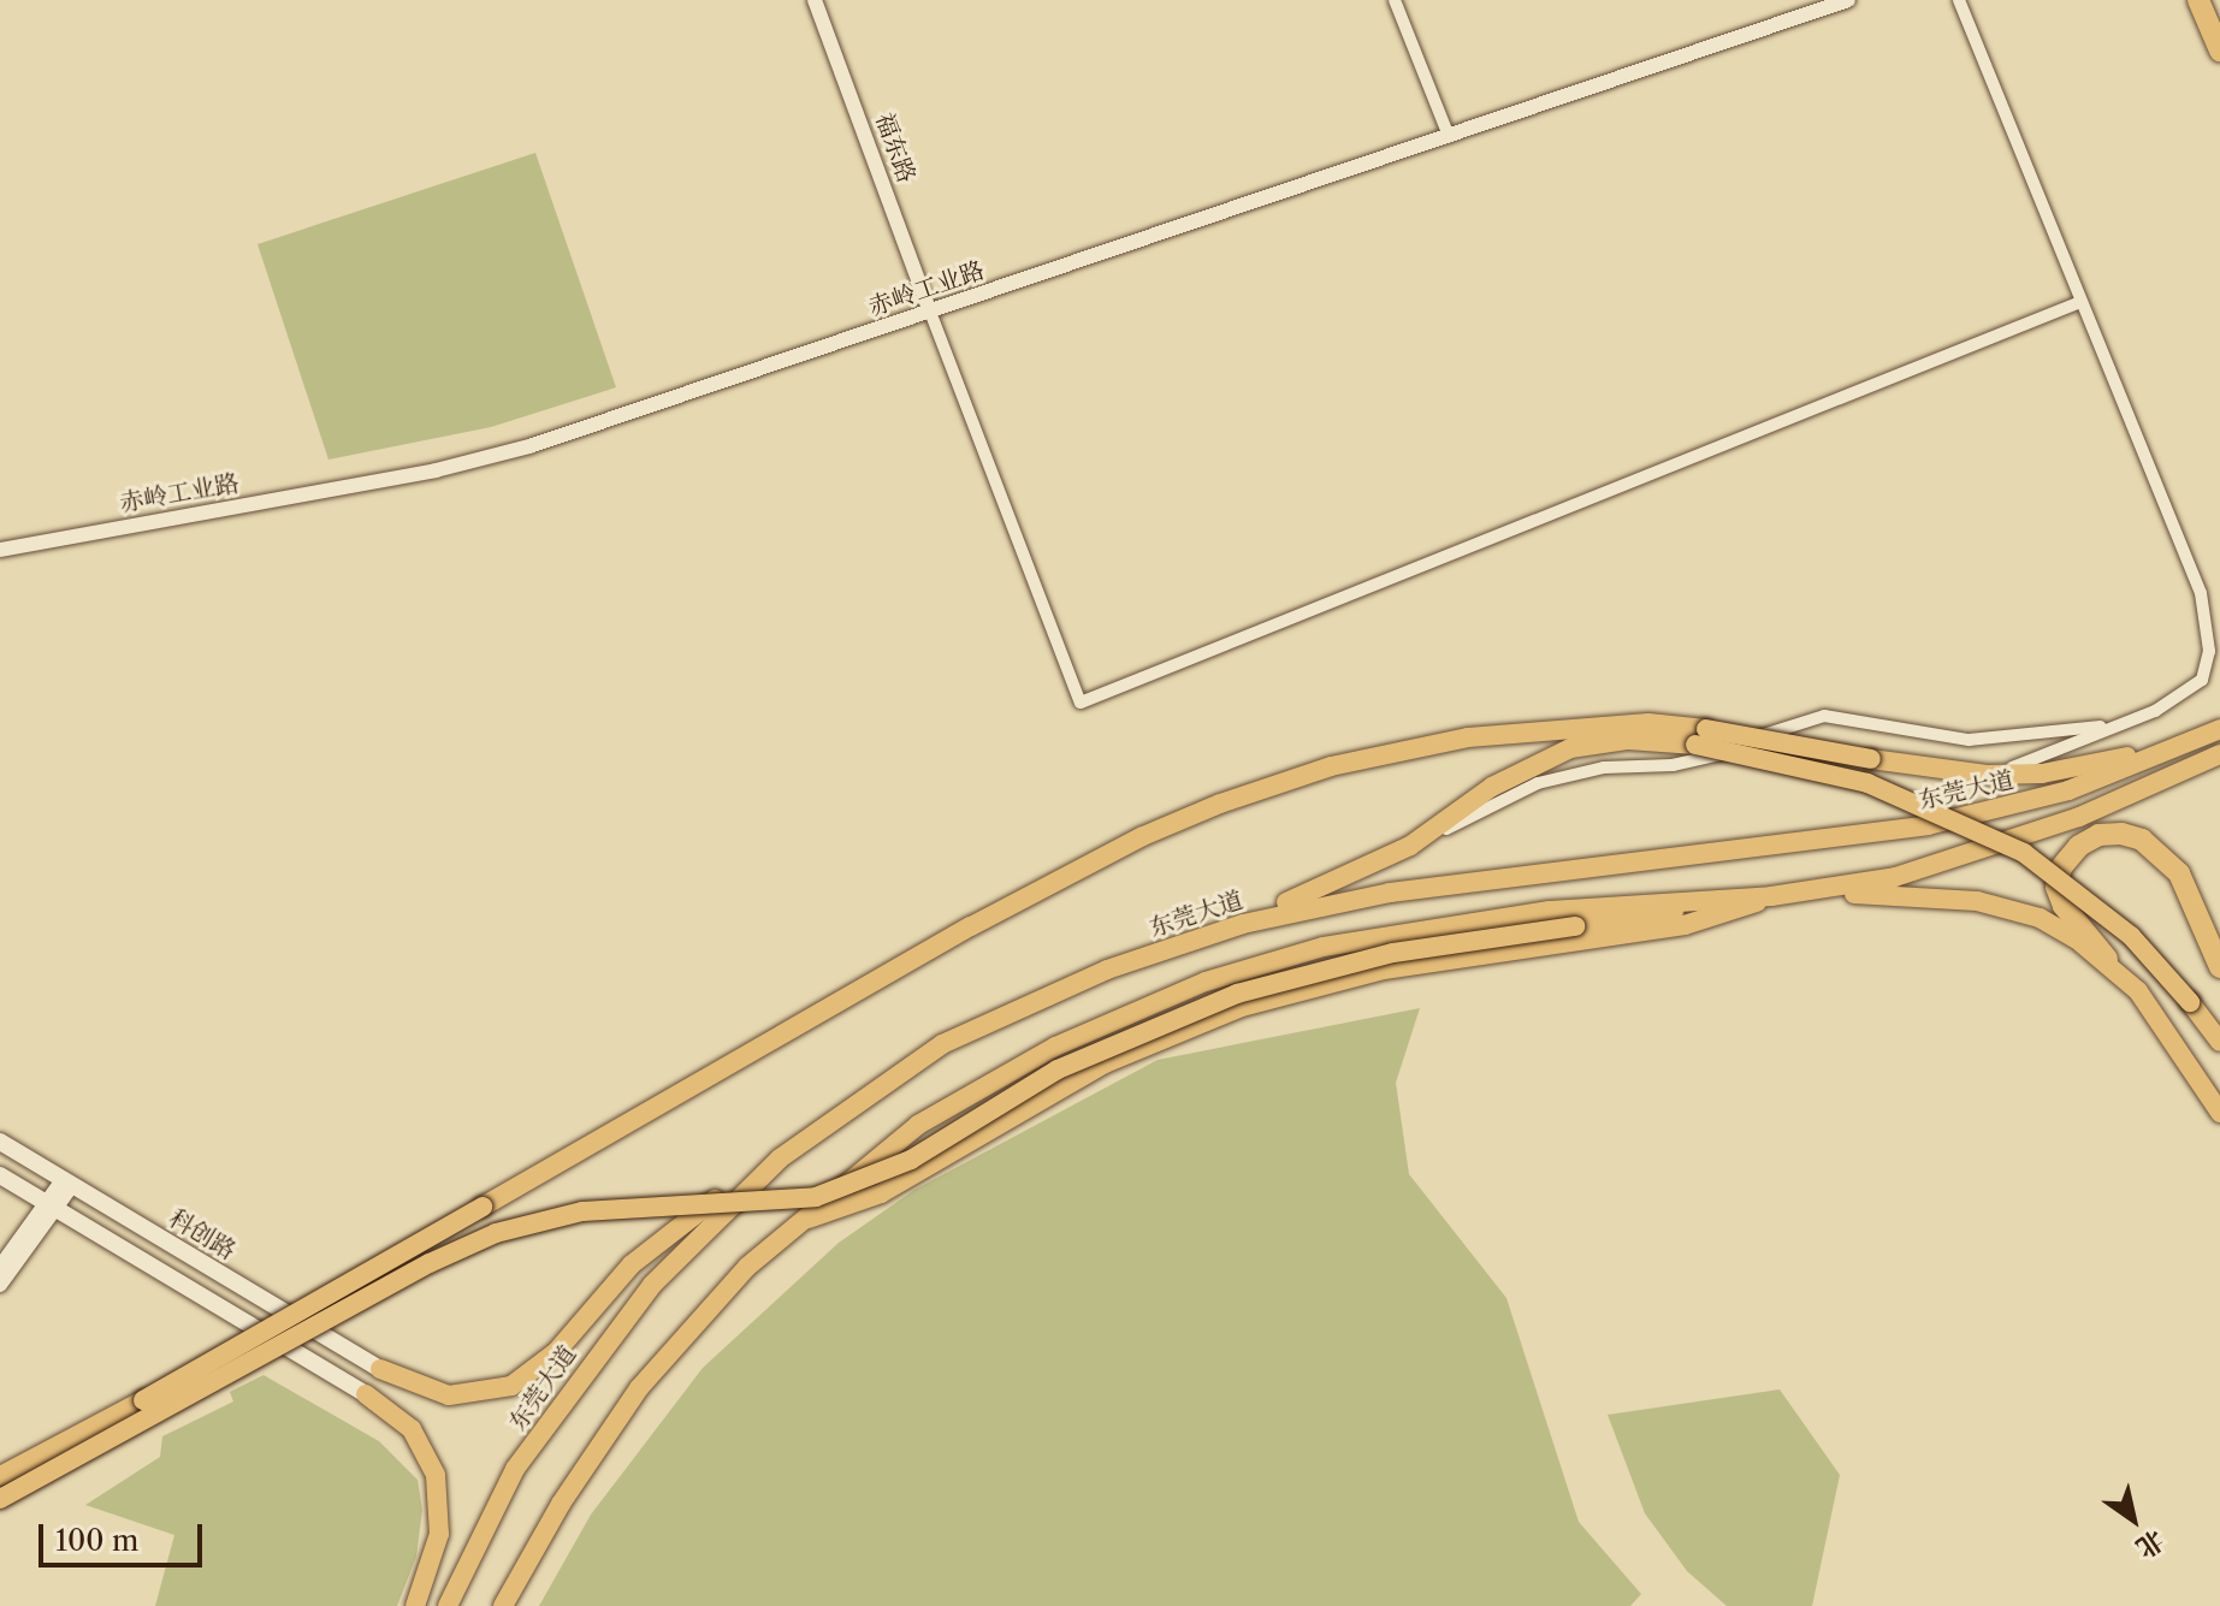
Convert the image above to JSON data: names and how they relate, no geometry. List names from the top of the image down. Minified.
{"streets":{"highway":["东莞大道"],"main road":["科创路"],"street":["福东路","赤岭工业路"]},"crossings":[["福东路","赤岭工业路"]],"scale_bar":"100 m","north":"bottom right"}
